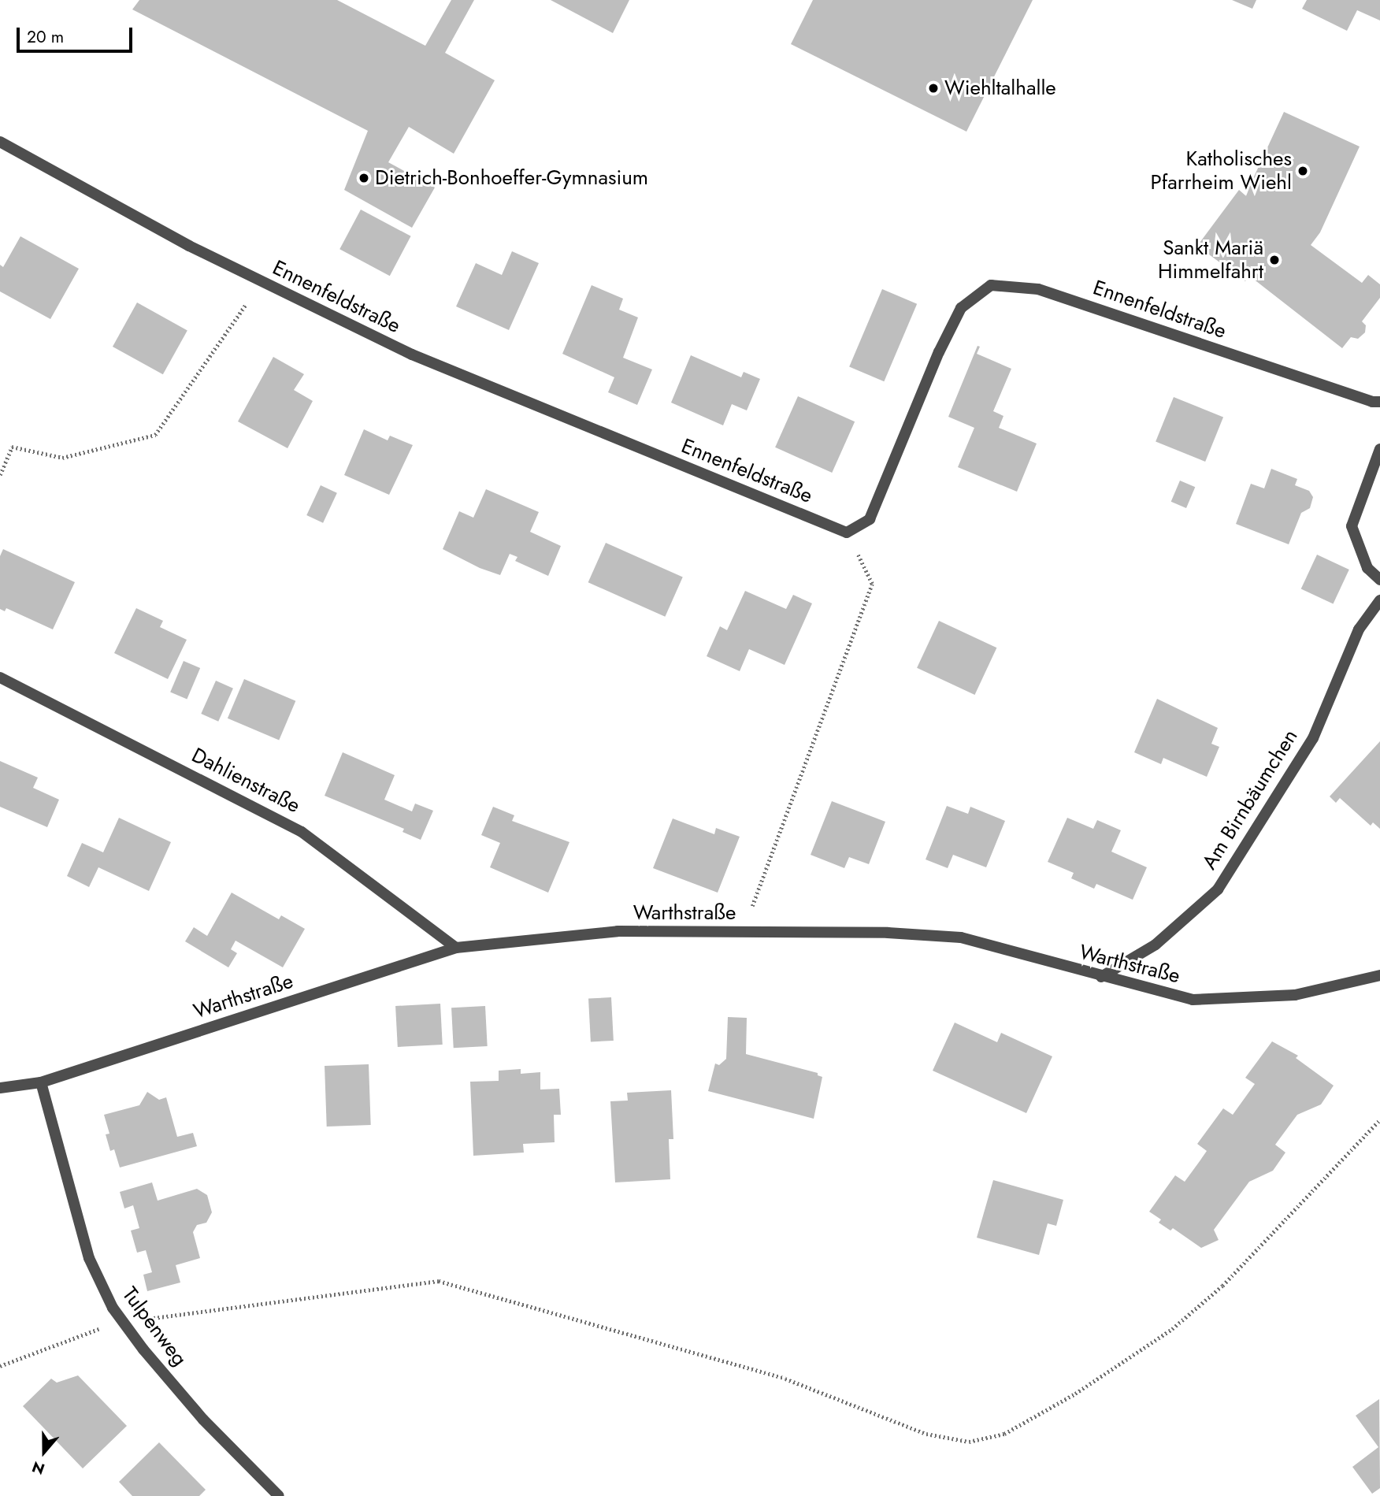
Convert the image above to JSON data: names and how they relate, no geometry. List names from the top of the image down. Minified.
{"streets":{"street":["Ennenfeldstraße","Dahlienstraße","Am Birnbäumchen","Warthstraße","Tulpenweg"]},"crossings":[["Dahlienstraße","Warthstraße"],["Am Birnbäumchen","Warthstraße"],["Warthstraße","Tulpenweg"]],"places":["Wiehltalhalle","Katholisches Pfarrheim Wiehl","Dietrich-Bonhoeffer-Gymnasium","Sankt Mariä Himmelfahrt"],"scale_bar":"20 m","north":"bottom"}
